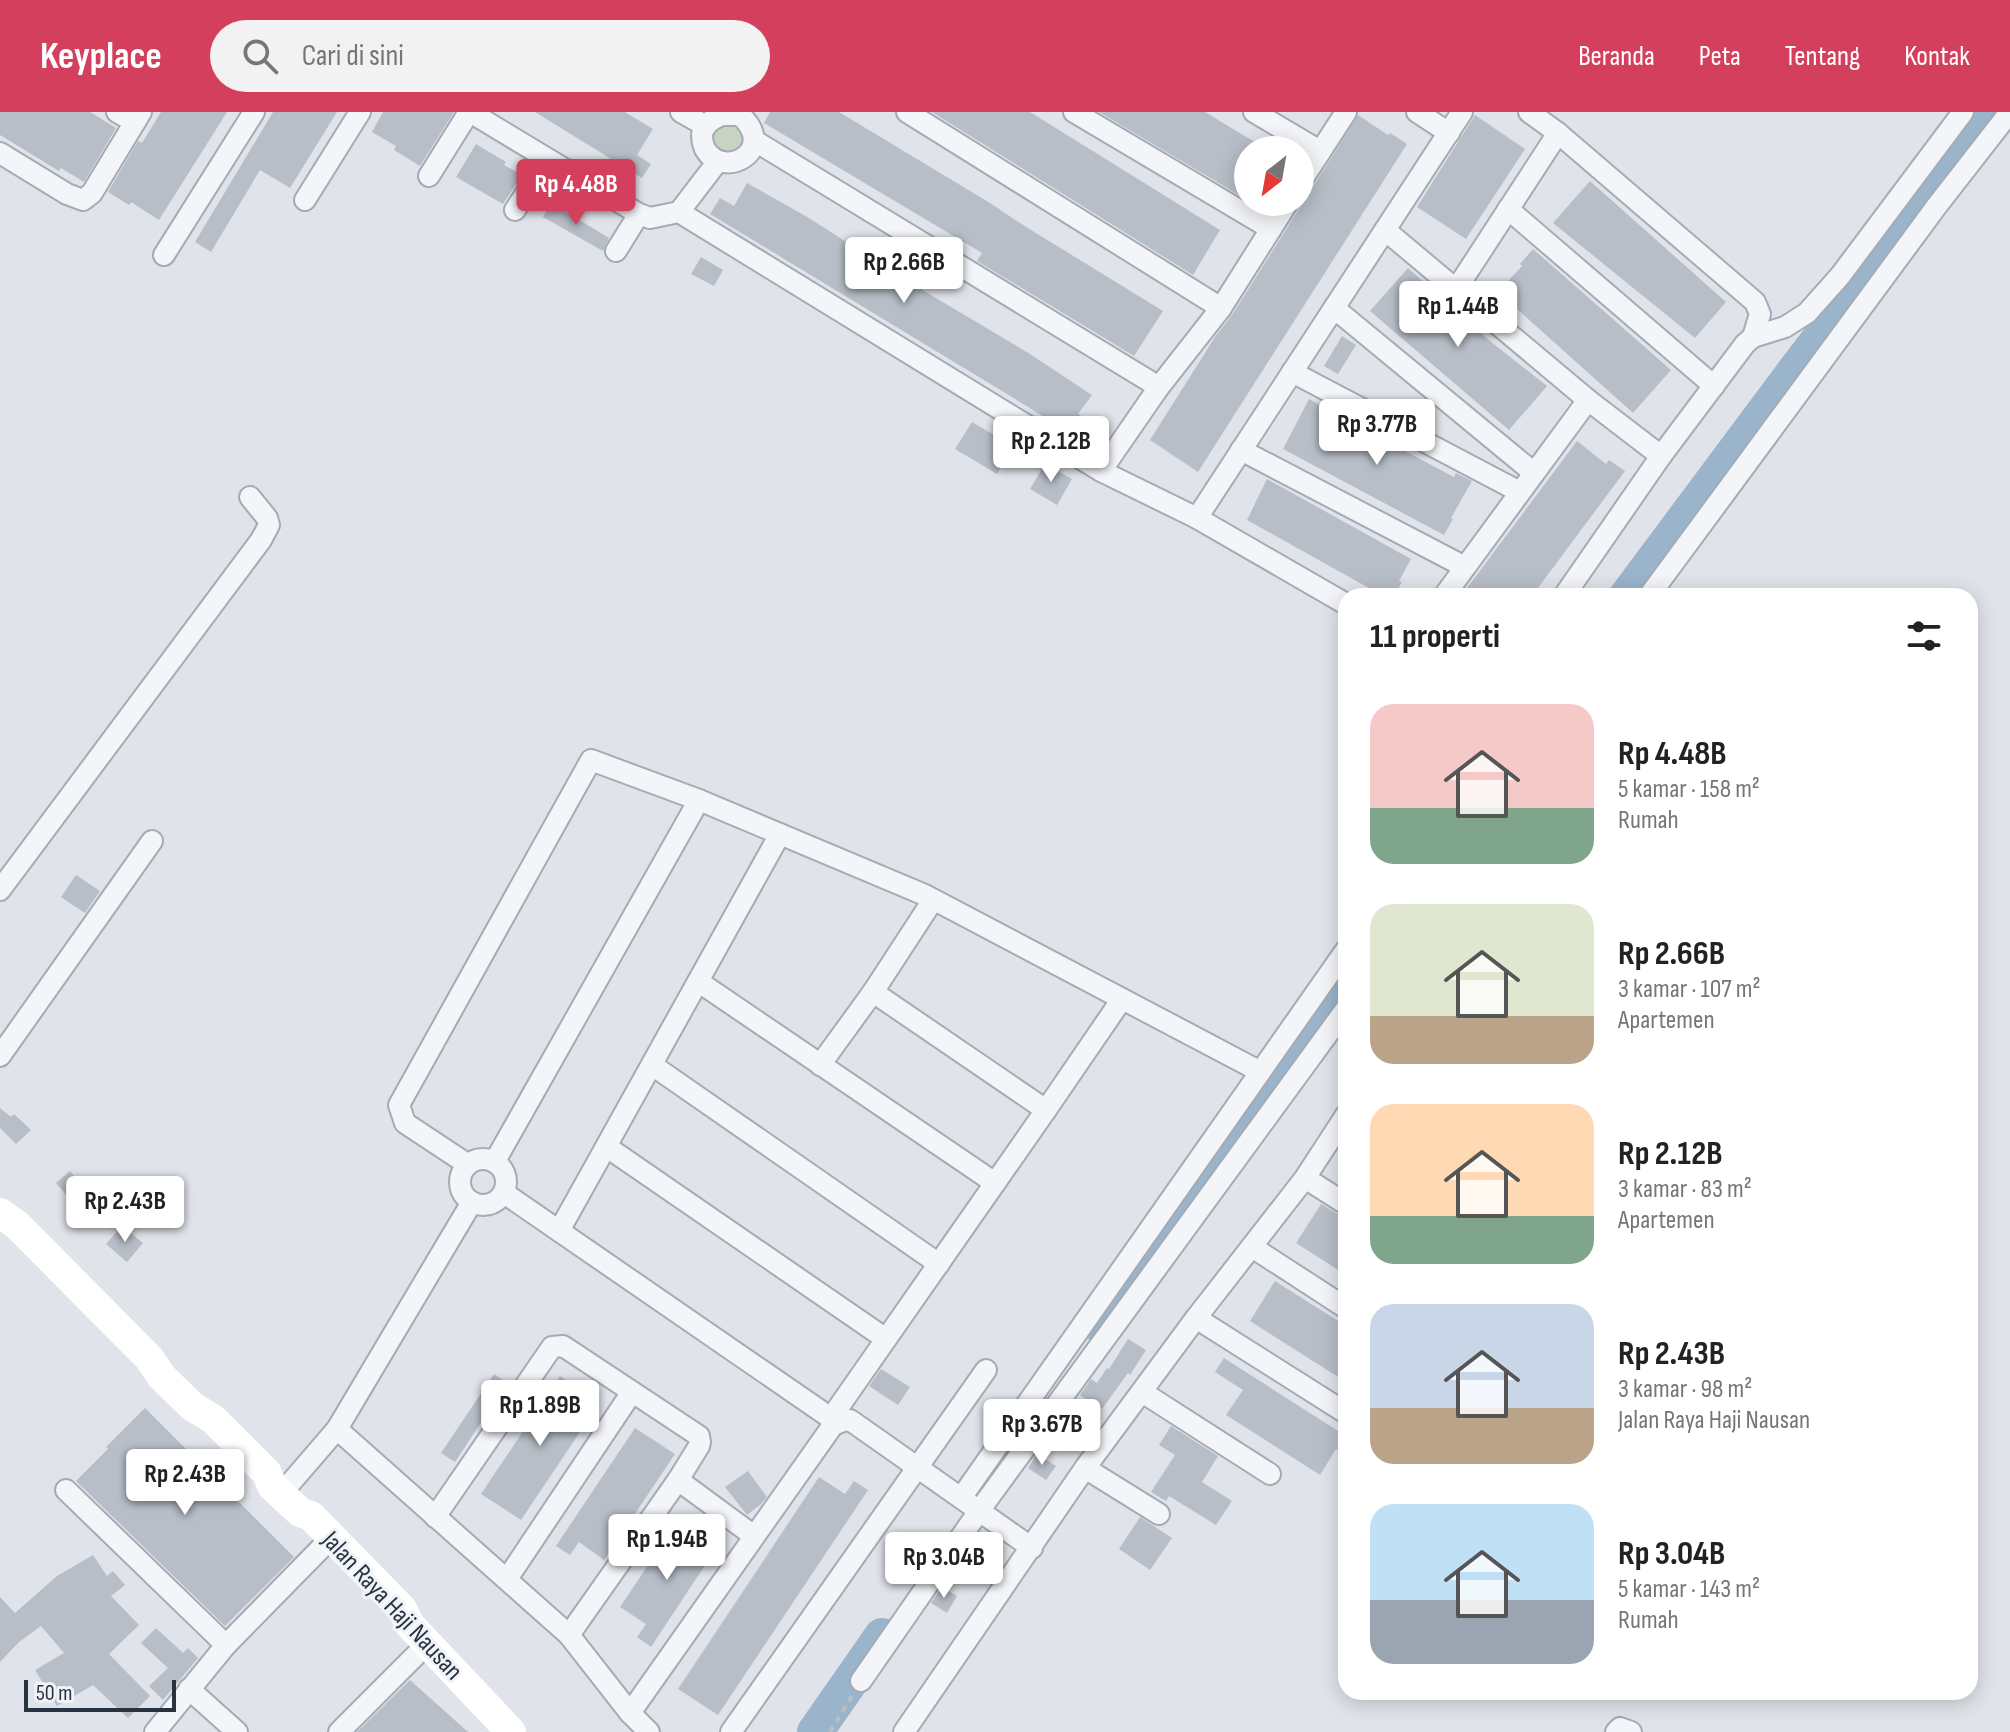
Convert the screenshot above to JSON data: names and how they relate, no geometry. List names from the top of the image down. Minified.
{"streets":{"street":["Jalan Raya Haji Nausan"]},"scale_bar":"50 m","north":"bottom left","page":{"header":"Keyplace","search":"Cari di sini","nav":["Beranda","Peta","Tentang","Kontak"],"price":["Rp 4.48B","Rp 2.66B","Rp 1.44B","Rp 3.77B","Rp 2.12B","Rp 2.43B","Rp 1.89B","Rp 3.67B","Rp 2.43B","Rp 1.94B","Rp 3.04B"],"heading":"11 properti","list":[{"name":"Rp 4.48B","note":"5 kamar · 158 m² · Rumah"},{"name":"Rp 2.66B","note":"3 kamar · 107 m² · Apartemen"},{"name":"Rp 2.12B","note":"3 kamar · 83 m² · Apartemen"},{"name":"Rp 2.43B","note":"3 kamar · 98 m² · Jalan Raya Haji Nausan"},{"name":"Rp 3.04B","note":"5 kamar · 143 m² · Rumah"}],"scale":"50 m"}}
